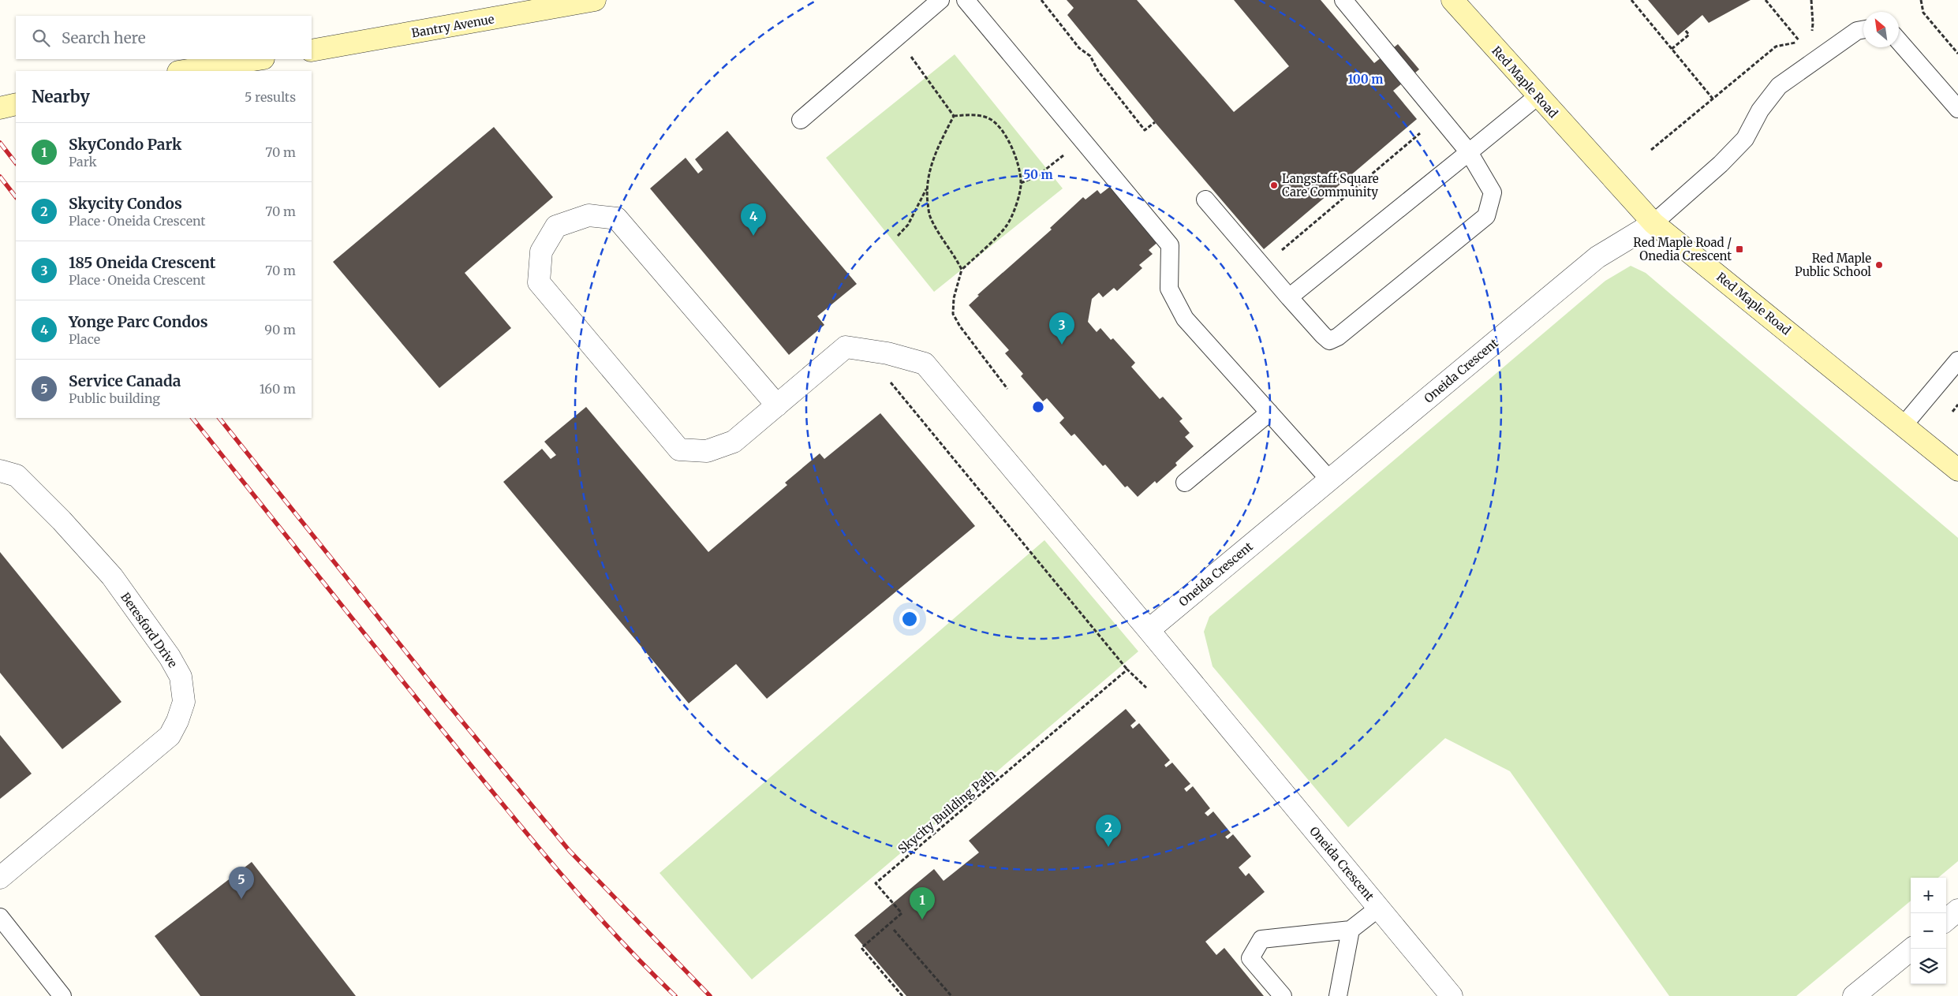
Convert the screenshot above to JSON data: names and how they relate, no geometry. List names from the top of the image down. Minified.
{"streets":{"street":["Bantry Avenue","Red Maple Road","Oneida Crescent","Beresford Drive"],"path":["Skycity Building Path"]},"crossings":[["Red Maple Road","Oneida Crescent"]],"places":{"other":["Langstaff Square Care Community","Red Maple Public School"],"transit":["Red Maple Road / Onedia Crescent"]},"north":"top left","page":{"search":"Search here","heading":["Nearby","5 results"],"list":[{"mark":"1","name":"SkyCondo Park","note":"Park","value":"70 m"},{"mark":"2","name":"Skycity Condos","note":"Place · Oneida Crescent","value":"70 m"},{"mark":"3","name":"185 Oneida Crescent","note":"Place · Oneida Crescent","value":"70 m"},{"mark":"4","name":"Yonge Parc Condos","note":"Place","value":"90 m"},{"mark":"5","name":"Service Canada","note":"Public building","value":"160 m"}],"pins":["4","3","2","5","1"],"map_buttons":["+","−"]},"rings":["100 m","50 m"]}
